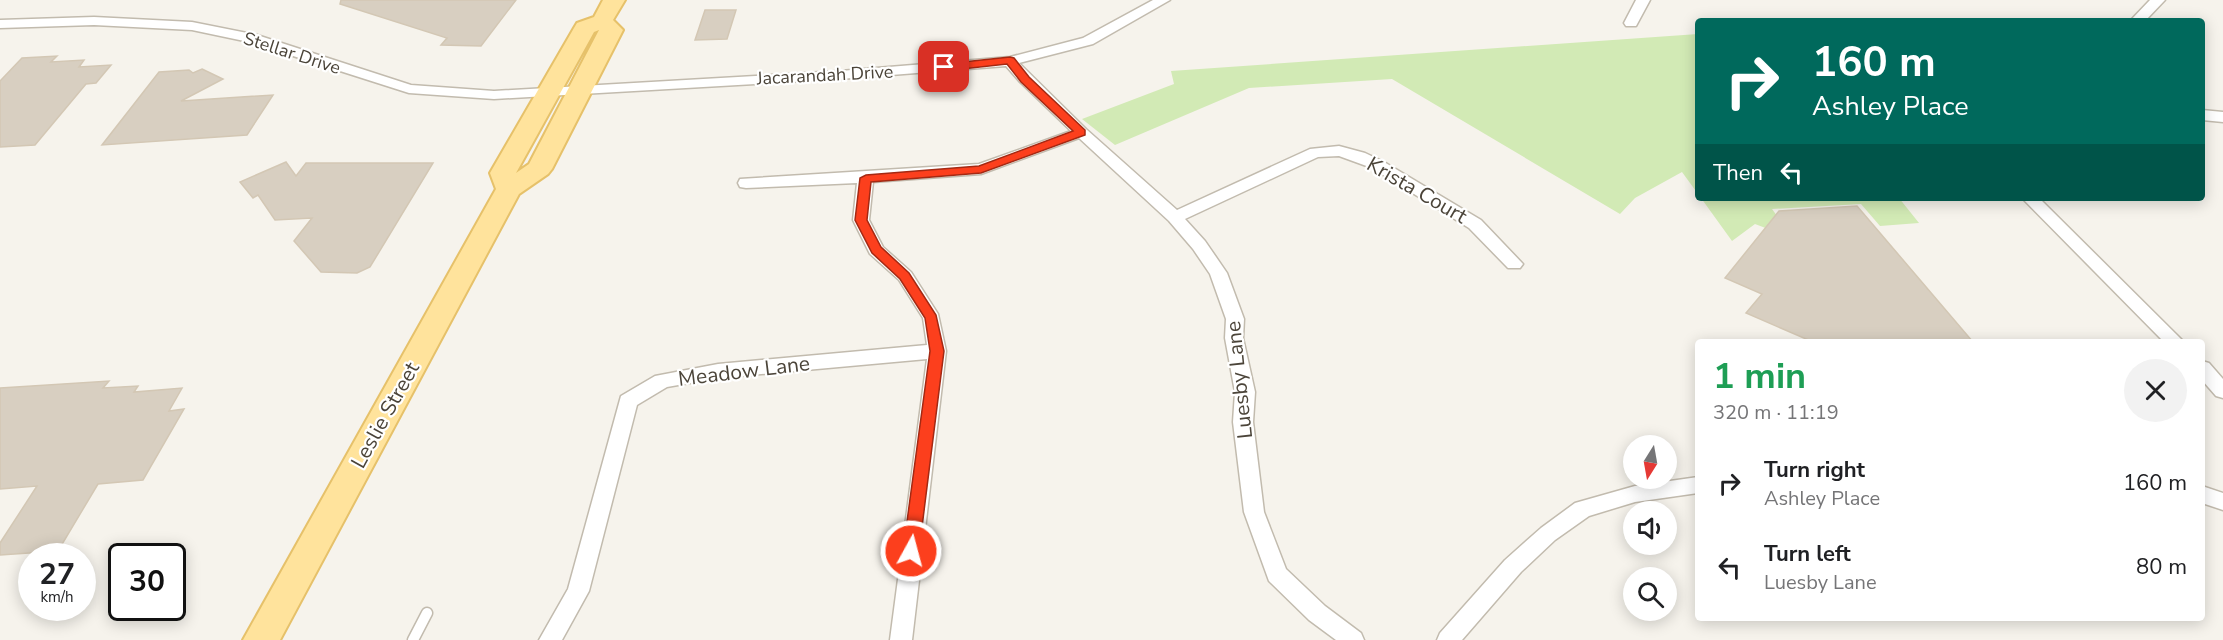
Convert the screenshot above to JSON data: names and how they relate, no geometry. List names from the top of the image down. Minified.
{"streets":{"main road":["Leslie Street"],"street":["Stellar Drive","Jacarandah Drive","Krista Court","Meadow Lane","Luesby Lane"]},"crossings":[["Stellar Drive","Jacarandah Drive"],["Stellar Drive","Leslie Street"],["Jacarandah Drive","Luesby Lane"],["Jacarandah Drive","Leslie Street"],["Krista Court","Luesby Lane"]],"north":"bottom","page":{"turn":["160 m","Ashley Place"],"then":"Then","heading":["1 min","320 m · 11:19"],"list":[{"name":"Turn right","note":"Ashley Place","value":"160 m"},{"name":"Turn left","note":"Luesby Lane","value":"80 m"}],"speed":"27 km/h","limit":"30"}}
